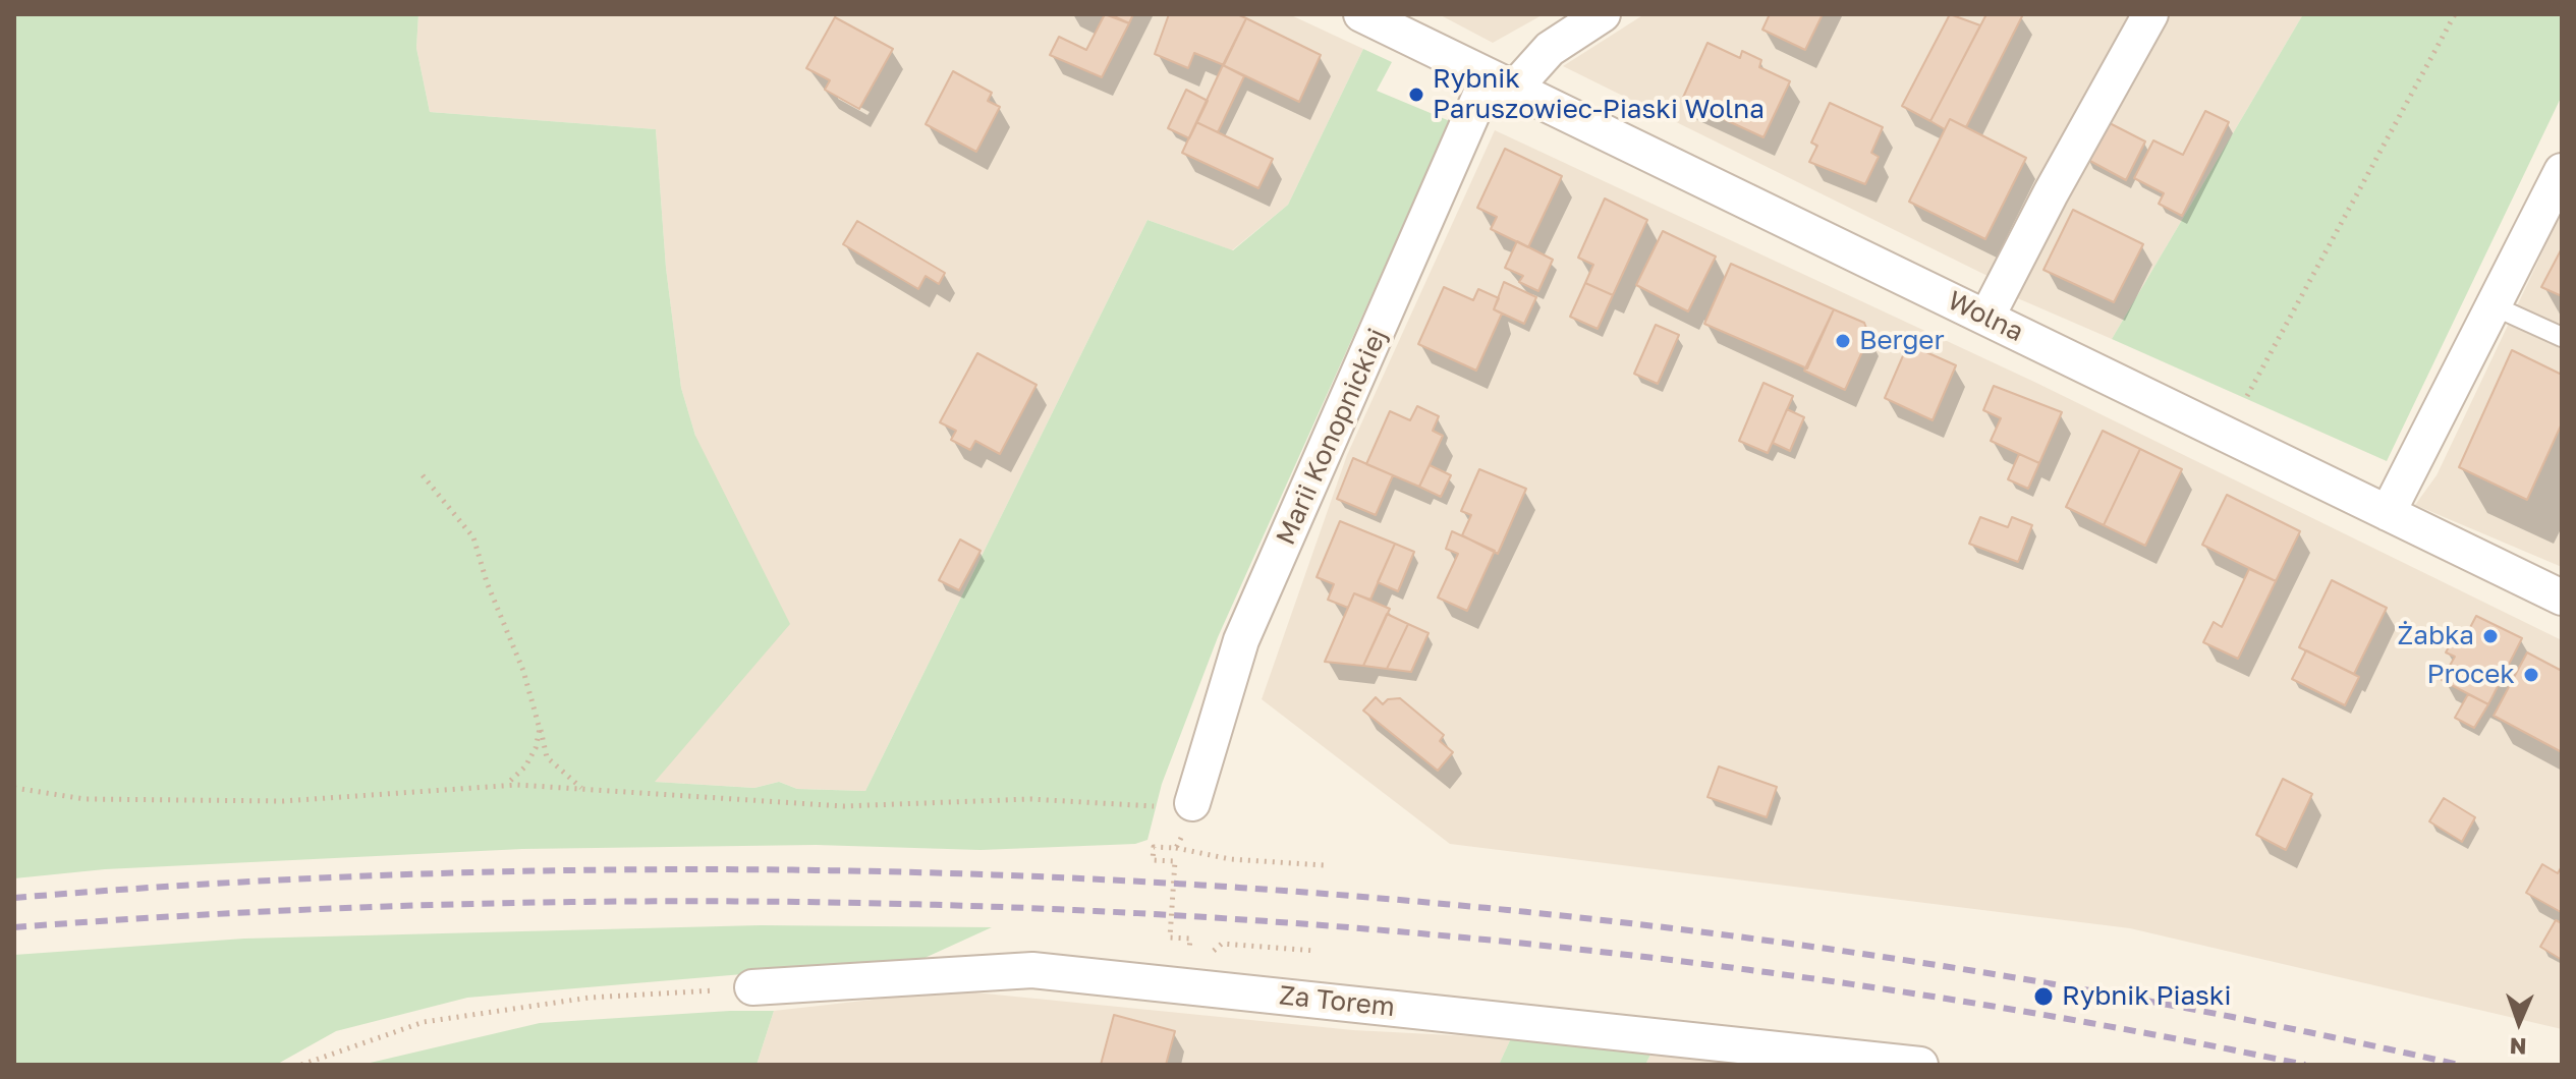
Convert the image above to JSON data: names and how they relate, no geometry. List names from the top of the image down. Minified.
{"streets":{"street":["Wolna","Marii Konopnickiej","Za Torem"]},"crossings":[["Wolna","Marii Konopnickiej"]],"places":["Rybnik Paruszowiec-Piaski Wolna","Berger","Żabka","Procek","Rybnik Piaski"],"north":"bottom"}
